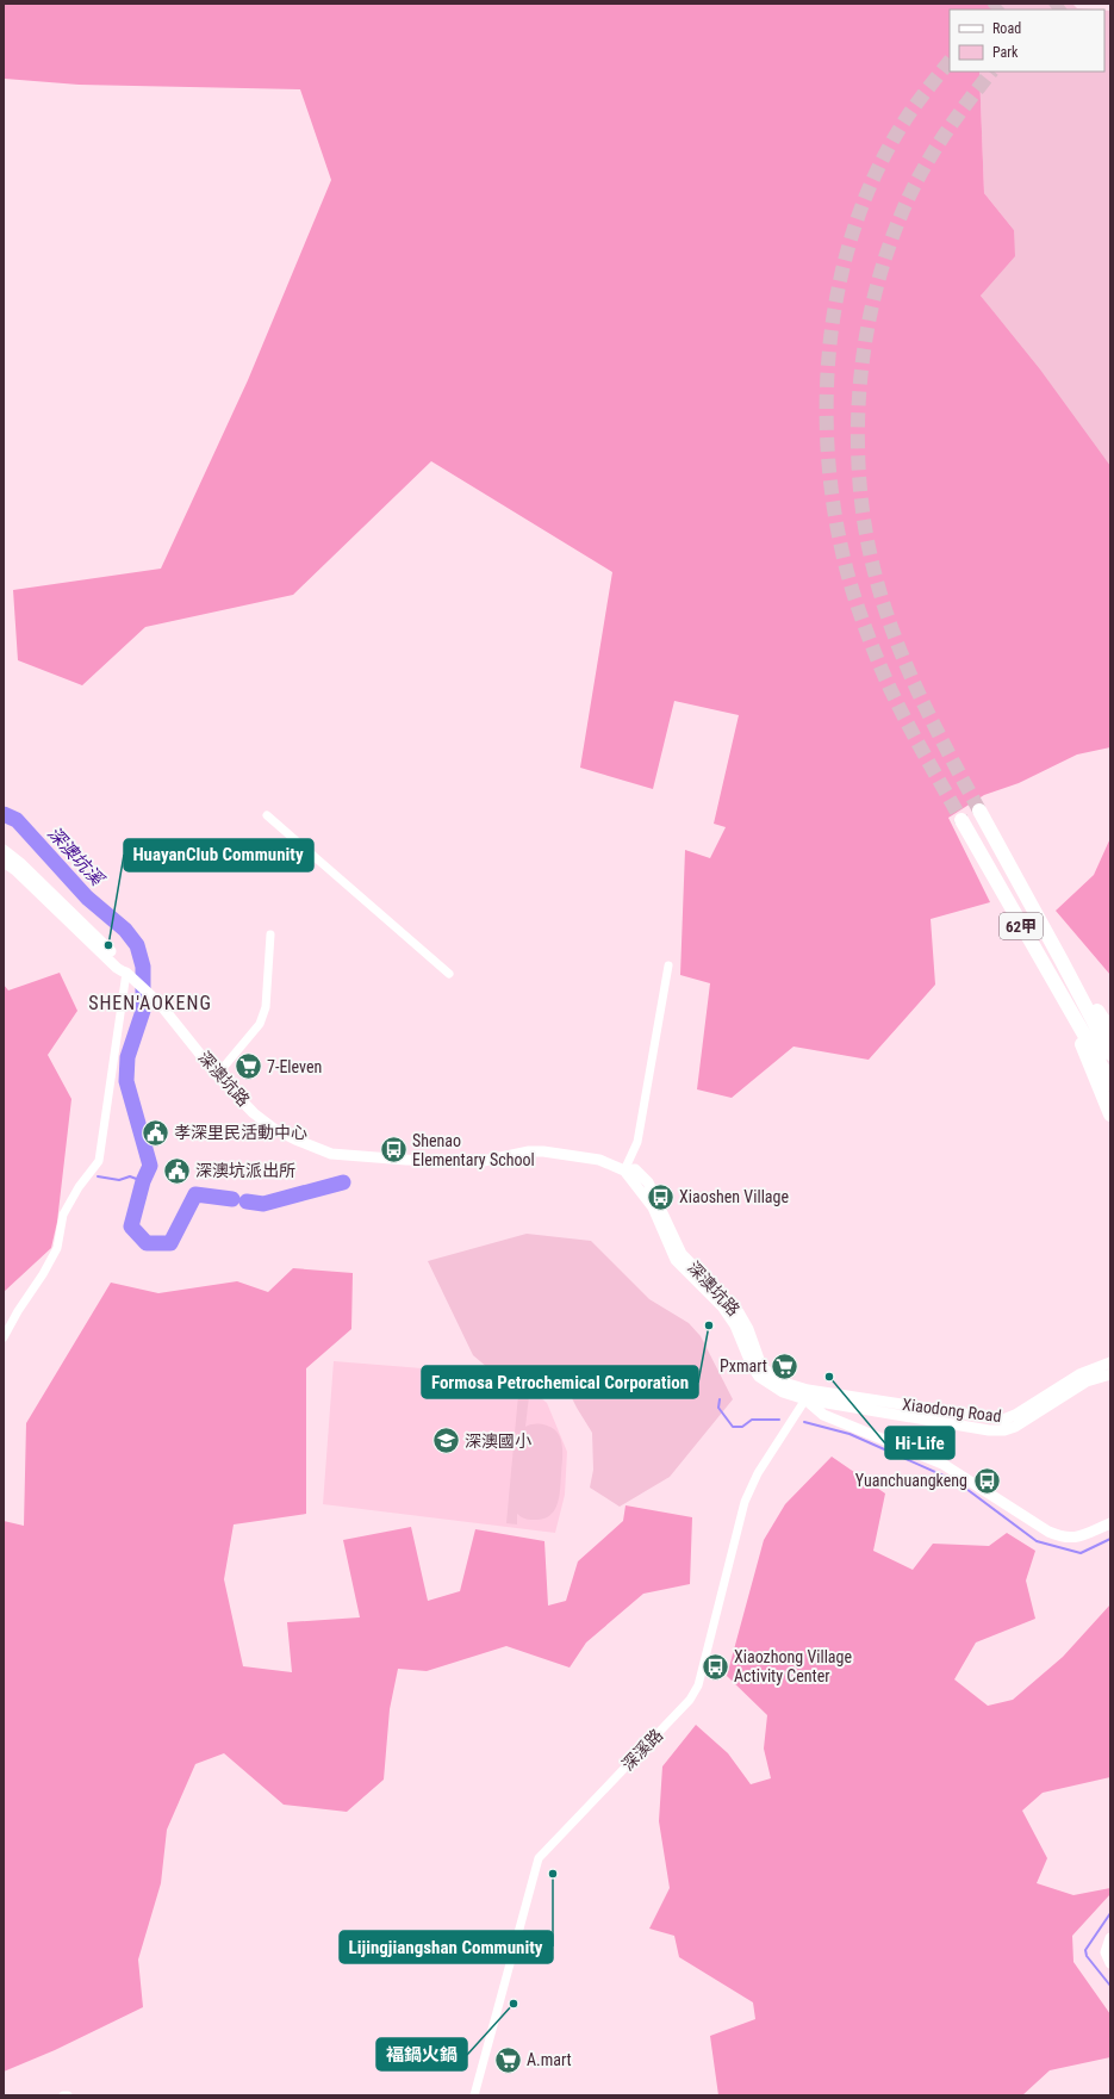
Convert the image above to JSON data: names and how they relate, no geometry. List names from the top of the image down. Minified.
{"streets":{"highway":["62甲"],"main road":["深澳坑路","Xiaodong Road"],"street":["深溪路"]},"crossings":[["深澳坑路","Xiaodong Road"],["深澳坑路","深溪路"],["Xiaodong Road","深溪路"]],"districts":["SHEN'AOKENG"],"water":["深澳坑溪"],"places":{"other":["HuayanClub Community","Formosa Petrochemical Corporation","Hi-Life","Lijingjiangshan Community","褔鍋火鍋"],"supermarket":["7-Eleven","Pxmart","A.mart"],"public building":["孝深里民活動中心","深澳坑派出所"],"bus stop":["Shenao Elementary School","Xiaoshen Village","Yuanchuangkeng","Xiaozhong Village Activity Center"],"school or university":["深澳國小"]},"legend":["Road","Park"]}
